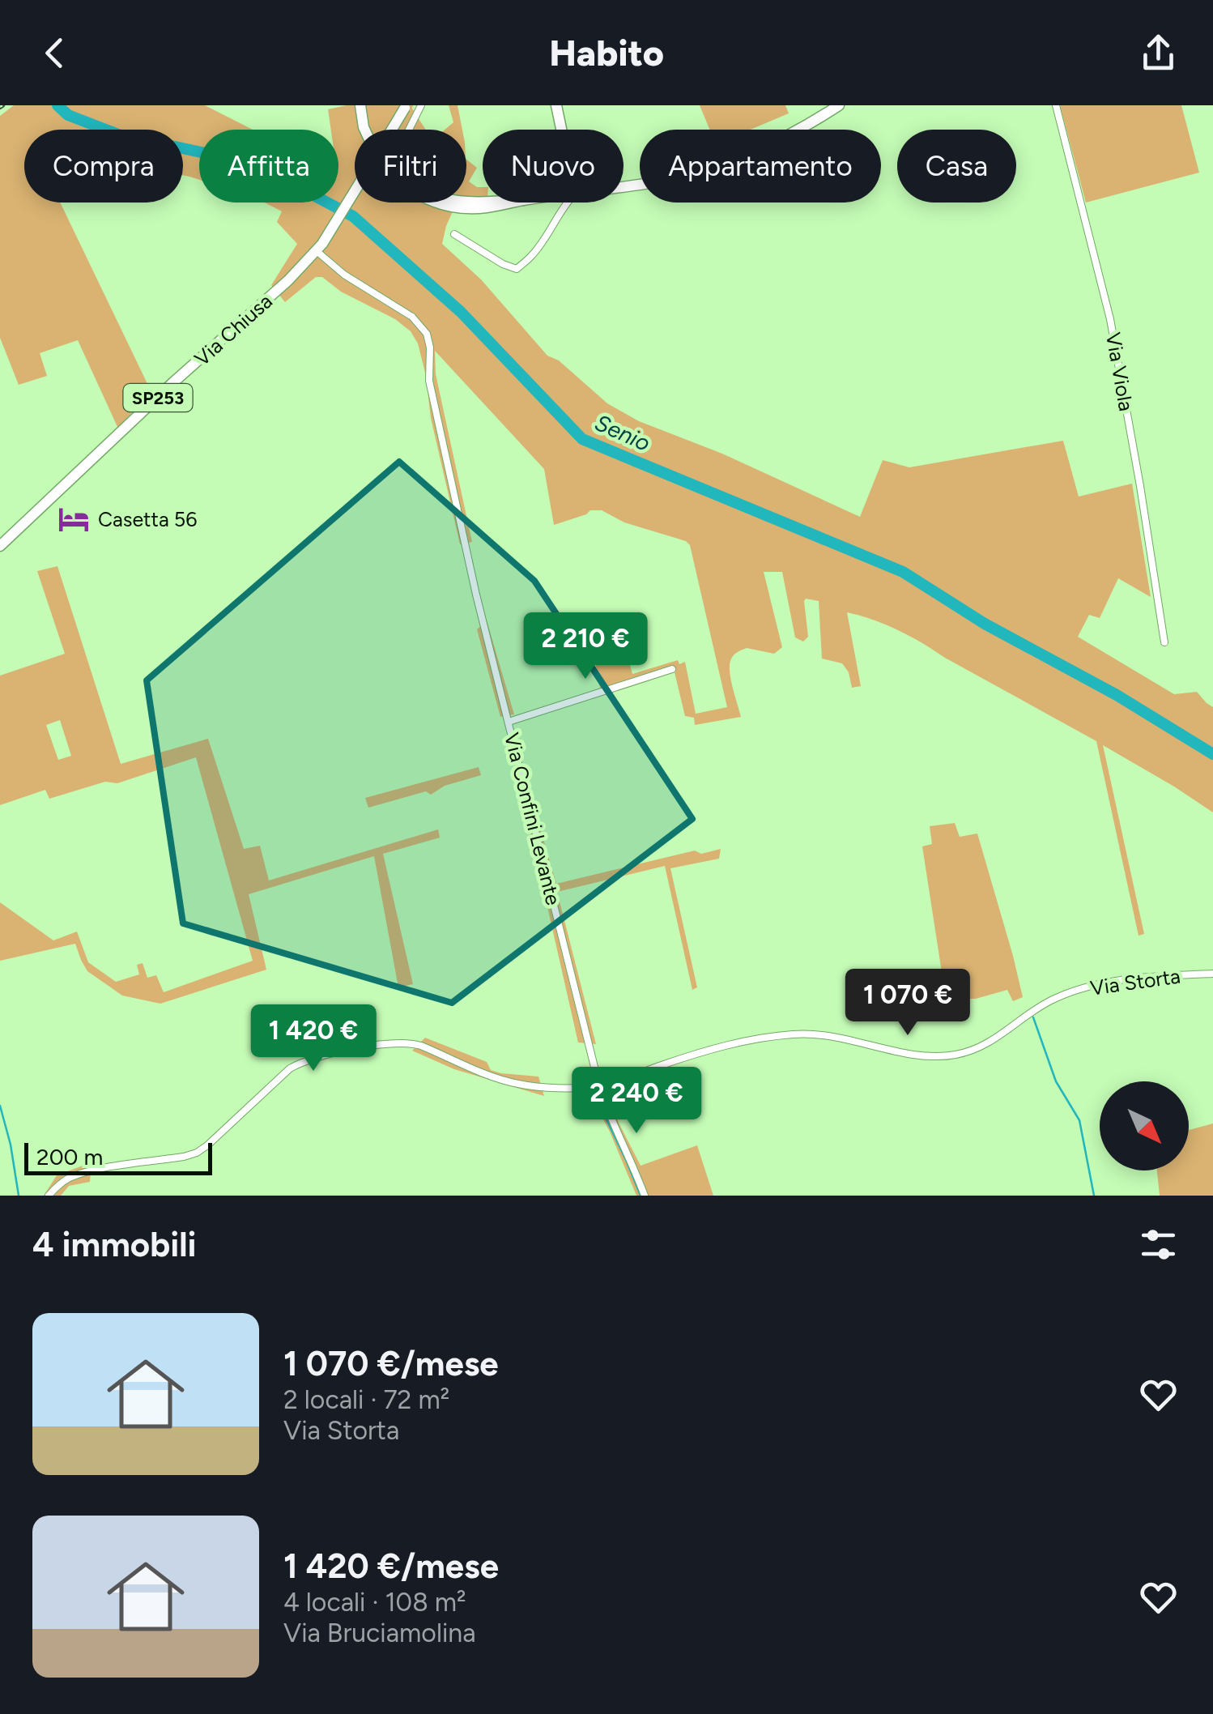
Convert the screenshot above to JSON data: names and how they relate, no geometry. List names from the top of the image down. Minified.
{"streets":{"main road":["Via Chiusa","SP253"],"street":["Via Viola","Via Confini Levante","Via Storta"]},"crossings":[["Via Chiusa","SP253"],["Via Chiusa","Via Confini Levante"],["SP253","Via Confini Levante"],["Via Confini Levante","Via Storta"]],"water":["Senio"],"places":{"hotel":["Casetta 56"]},"scale_bar":"200 m","north":"bottom right","page":{"header":"Habito","chip":["Compra","Affitta","Filtri","Nuovo","Appartamento","Casa"],"price":["2 210 €","1 070 €","1 420 €","2 240 €"],"scale":"200 m","heading":"4 immobili","list":[{"name":"1 070 €/mese","note":"2 locali · 72 m² · Via Storta"},{"name":"1 420 €/mese","note":"4 locali · 108 m² · Via Bruciamolina"}]}}
